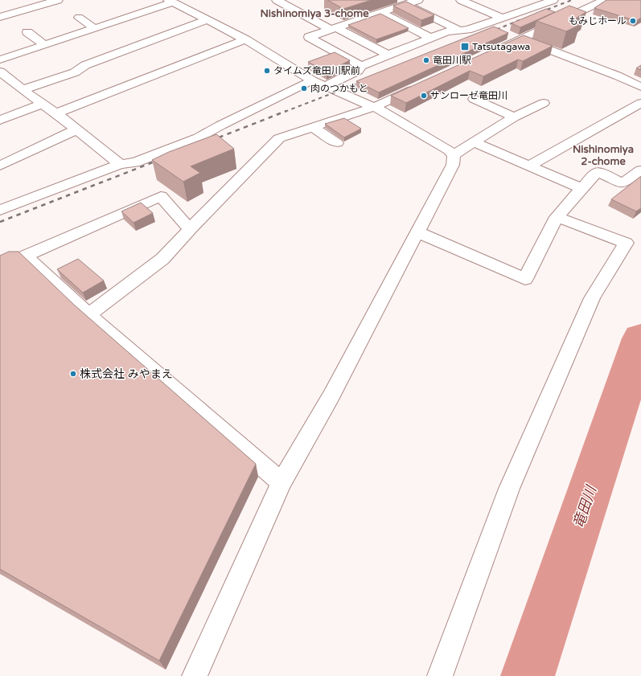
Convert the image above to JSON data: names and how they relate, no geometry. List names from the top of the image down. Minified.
{"districts":["Nishinomiya 3-chome","Nishinomiya 2-chome"],"water":["竜田川"],"places":{"other":["もみじホール","竜田川駅","タイムズ竜田川駅前","肉のつかもと","サンローゼ竜田川","株式会社 みやまえ"],"transit":["Tatsutagawa"]}}
